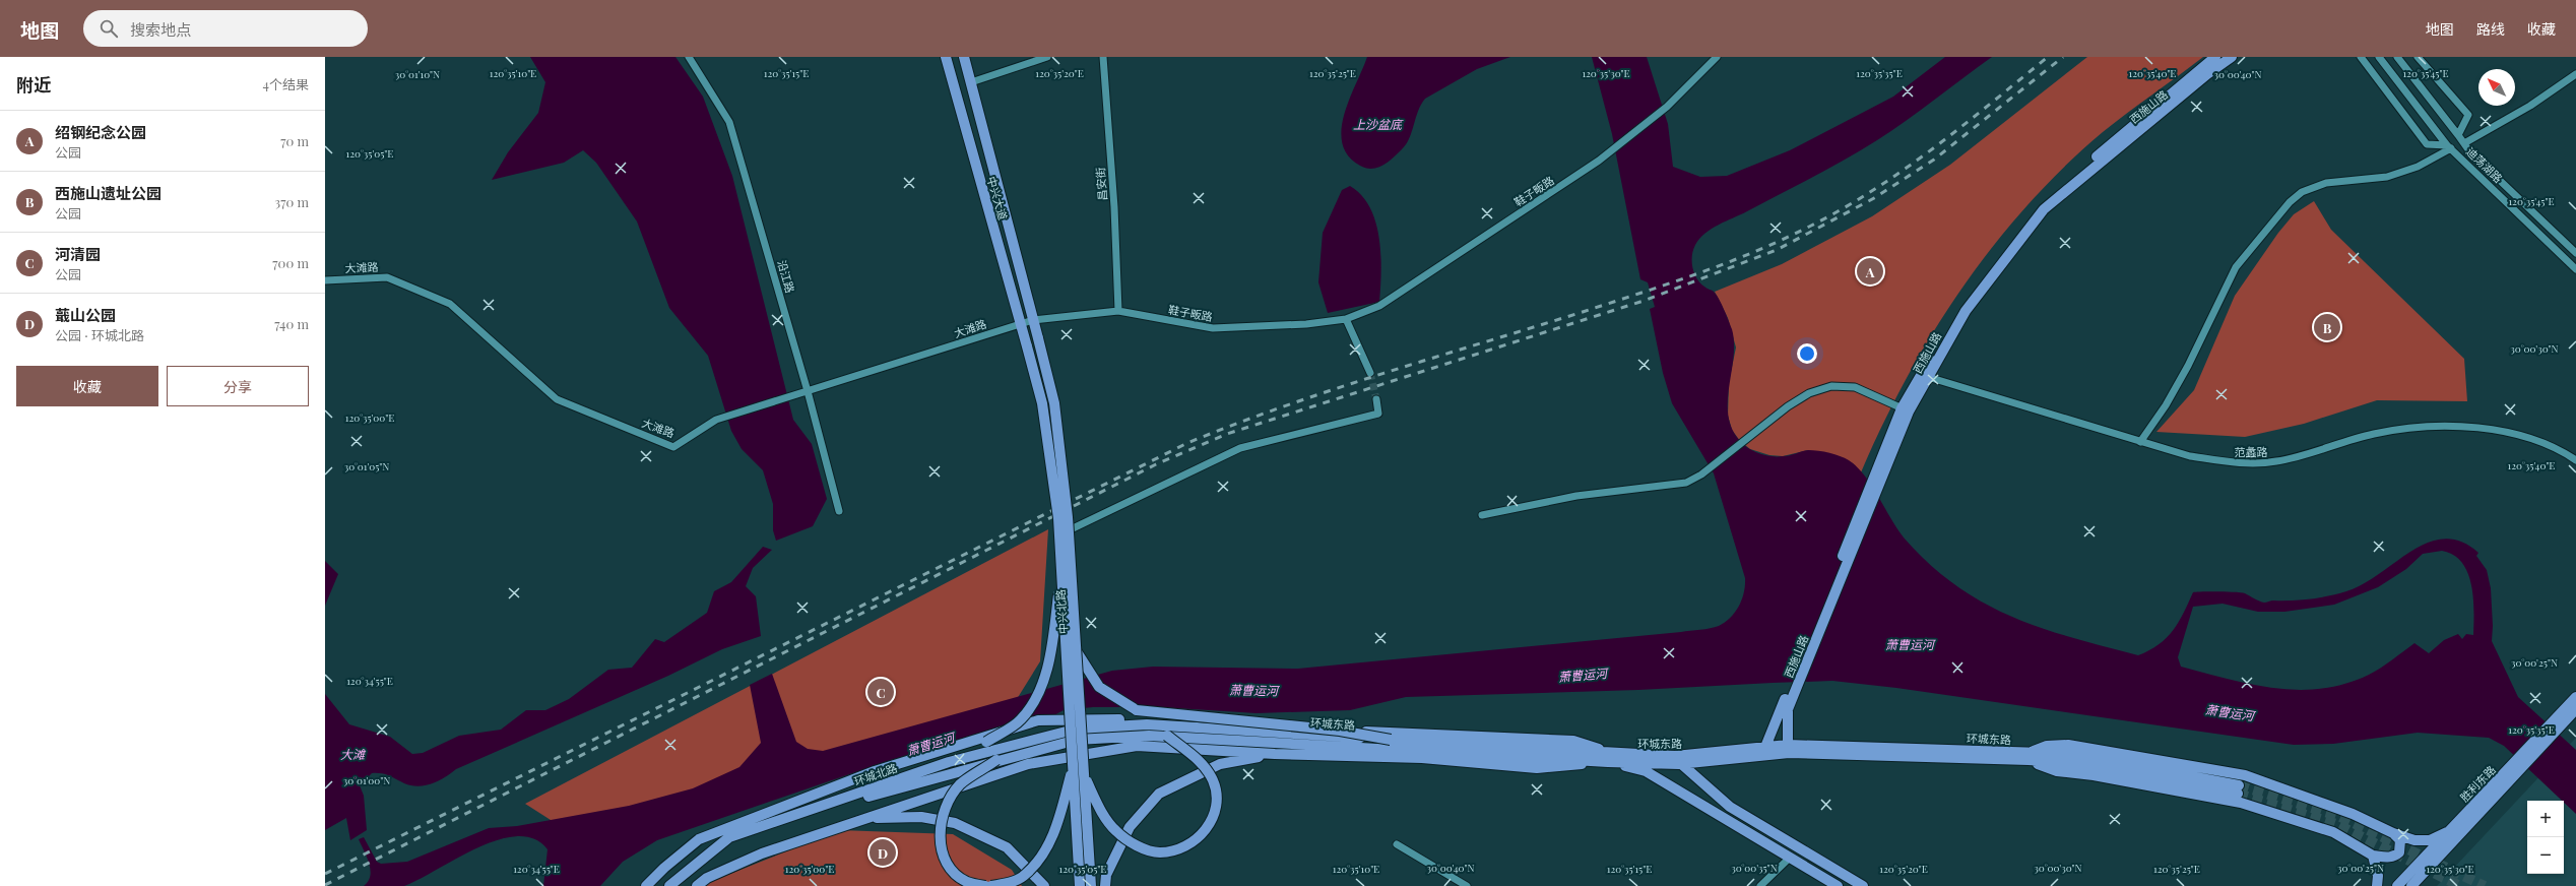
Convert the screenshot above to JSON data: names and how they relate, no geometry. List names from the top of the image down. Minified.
{"streets":{"main road":["西施山路","中兴大道","中兴北路","环城东路","环城北路","胜利东路"],"street":["迪荡湖路","昌安街","鞋子畈路","大滩路","沿江路","范蠡路"]},"crossings":[["西施山路","范蠡路"],["西施山路","环城东路"],["昌安街","鞋子畈路"],["鞋子畈路","中兴大道"],["鞋子畈路","大滩路"],["中兴大道","大滩路"],["中兴大道","中兴北路"],["大滩路","沿江路"],["环城东路","环城北路"]],"water":["上沙盆底","萧曹运河","大滩"],"north":"top left","page":{"header":"地图","search":"搜索地点","nav":["地图","路线","收藏"],"heading":["附近","4个结果"],"list":[{"mark":"A","name":"绍钢纪念公园","note":"公园","value":"70 m"},{"mark":"B","name":"西施山遗址公园","note":"公园","value":"370 m"},{"mark":"C","name":"河清园","note":"公园","value":"700 m"},{"mark":"D","name":"蕺山公园","note":"公园 · 环城北路","value":"740 m"}],"pins":["A","B","C","D"],"buttons":["收藏","分享"],"map_buttons":["+","−"]},"coordinates":["120°35'45\"E","120°35'10\"E","120°35'15\"E","120°35'20\"E","120°35'25\"E","120°35'30\"E","120°35'35\"E","120°35'40\"E","30°01'10\"N","30°00'40\"N","120°35'05\"E","30°00'30\"N","120°35'00\"E","30°01'05\"N","30°00'25\"N","120°34'55\"E","30°01'00\"N","30°00'35\"N"]}
